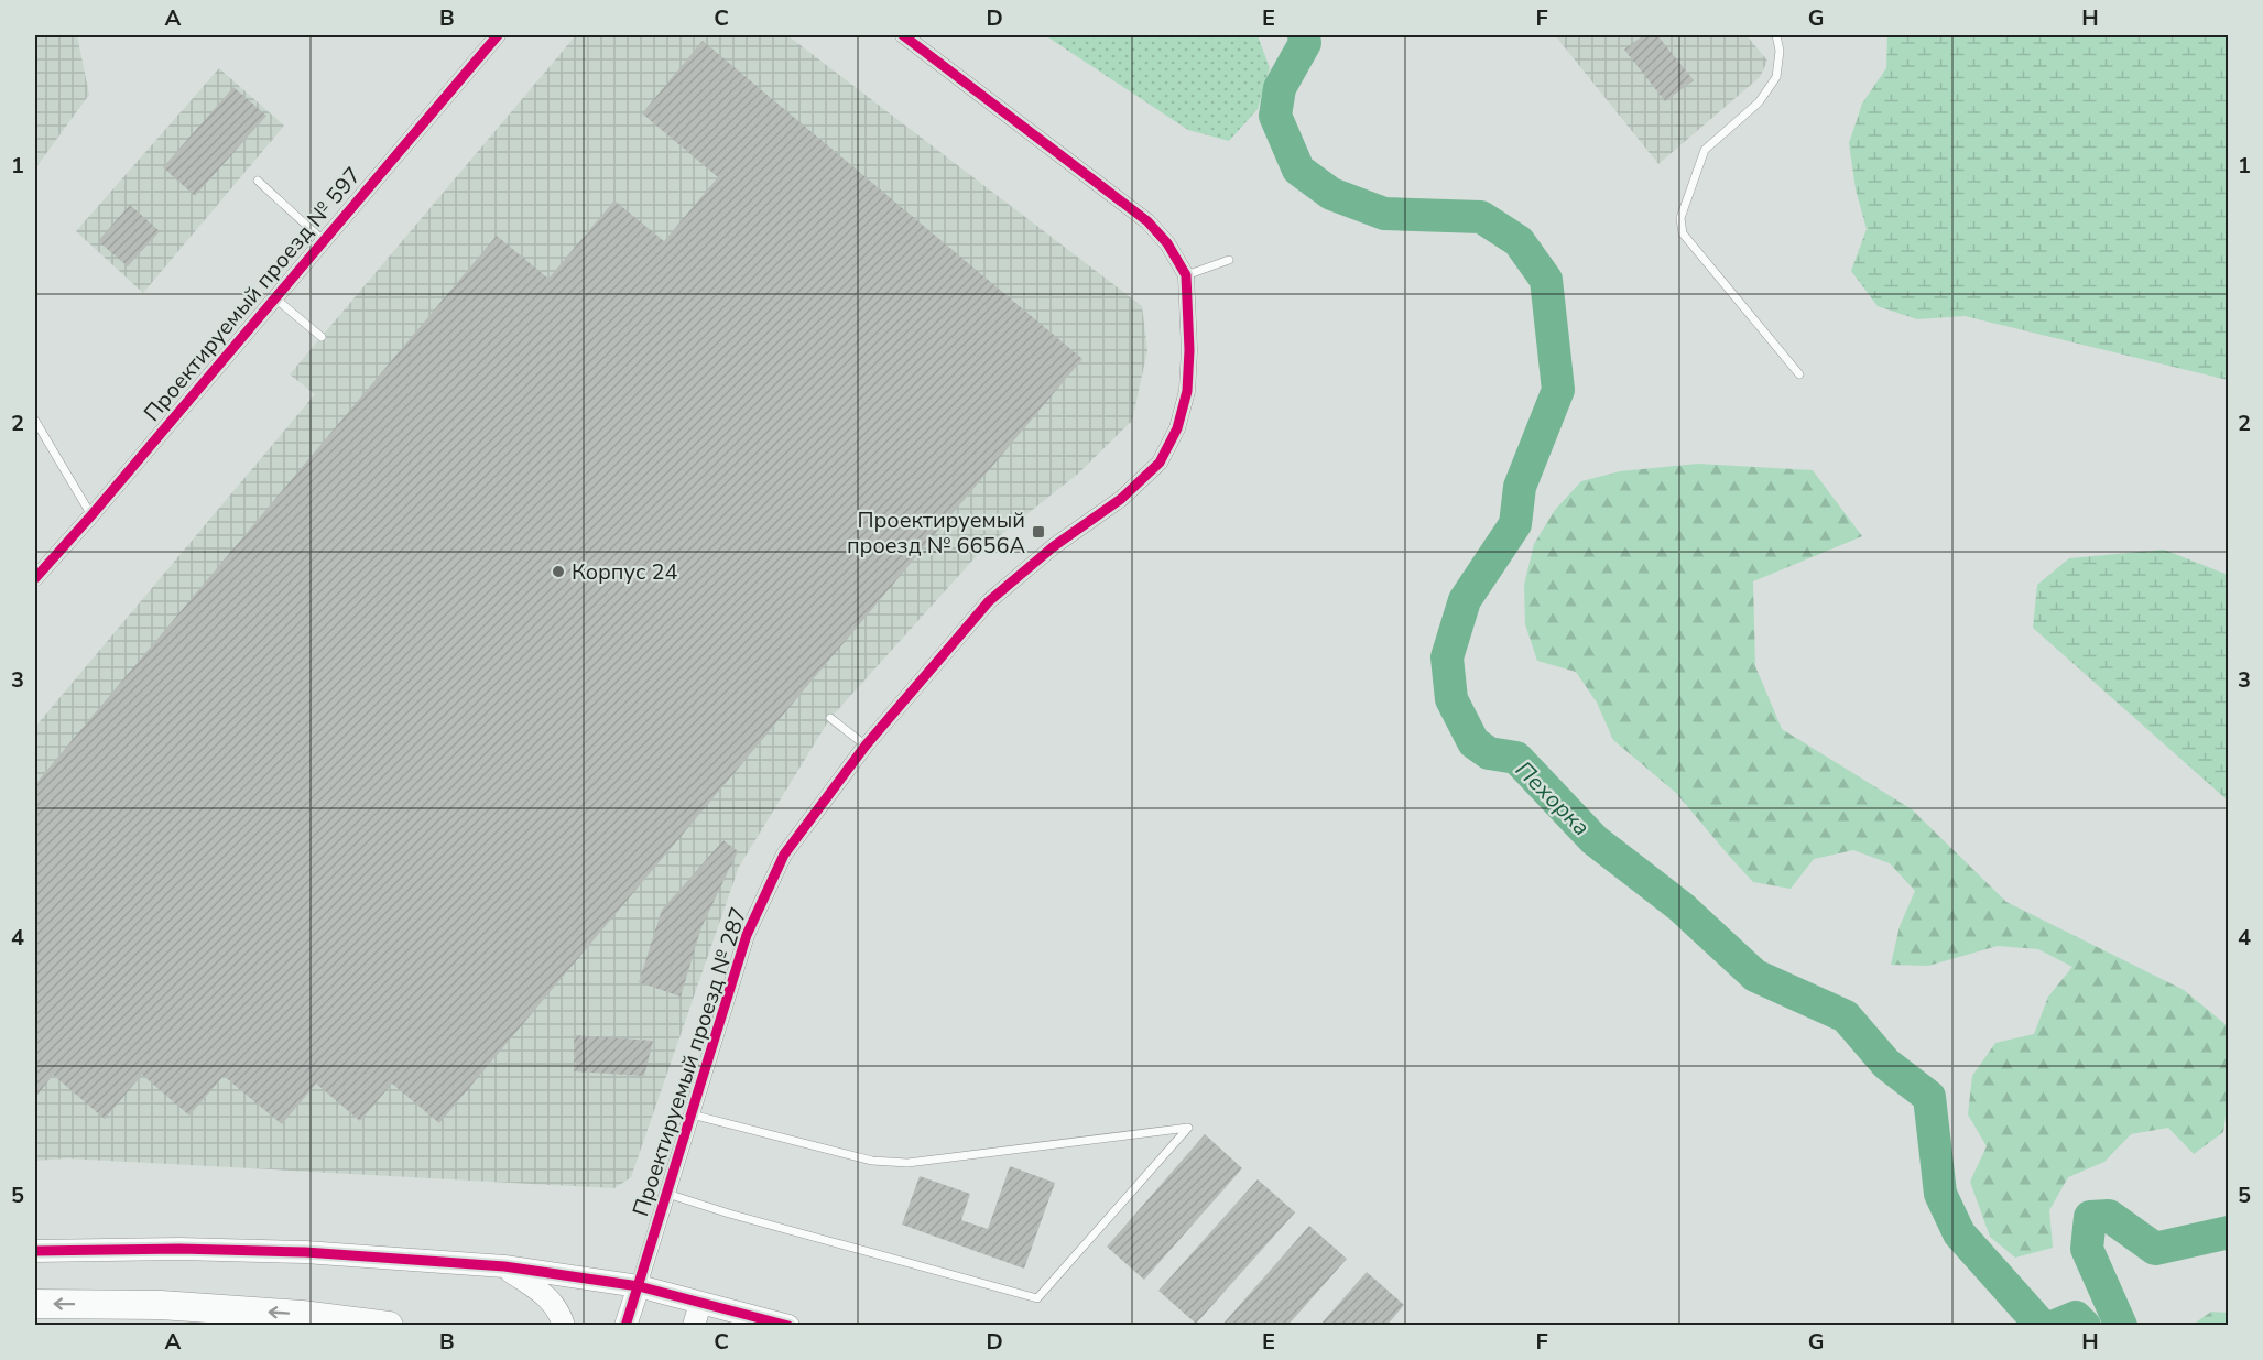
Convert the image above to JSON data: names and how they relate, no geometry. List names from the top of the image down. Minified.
{"streets":{"street":["Проектируемый проезд № 597","Проектируемый проезд № 287"]},"water":["Пехорка"],"places":{"transit":["Проектируемый проезд № 6656А"],"other":["Корпус 24"]},"grid":{"columns":["A","B","C","D","E","F","G","H"],"rows":["1","2","3","4","5"]}}
